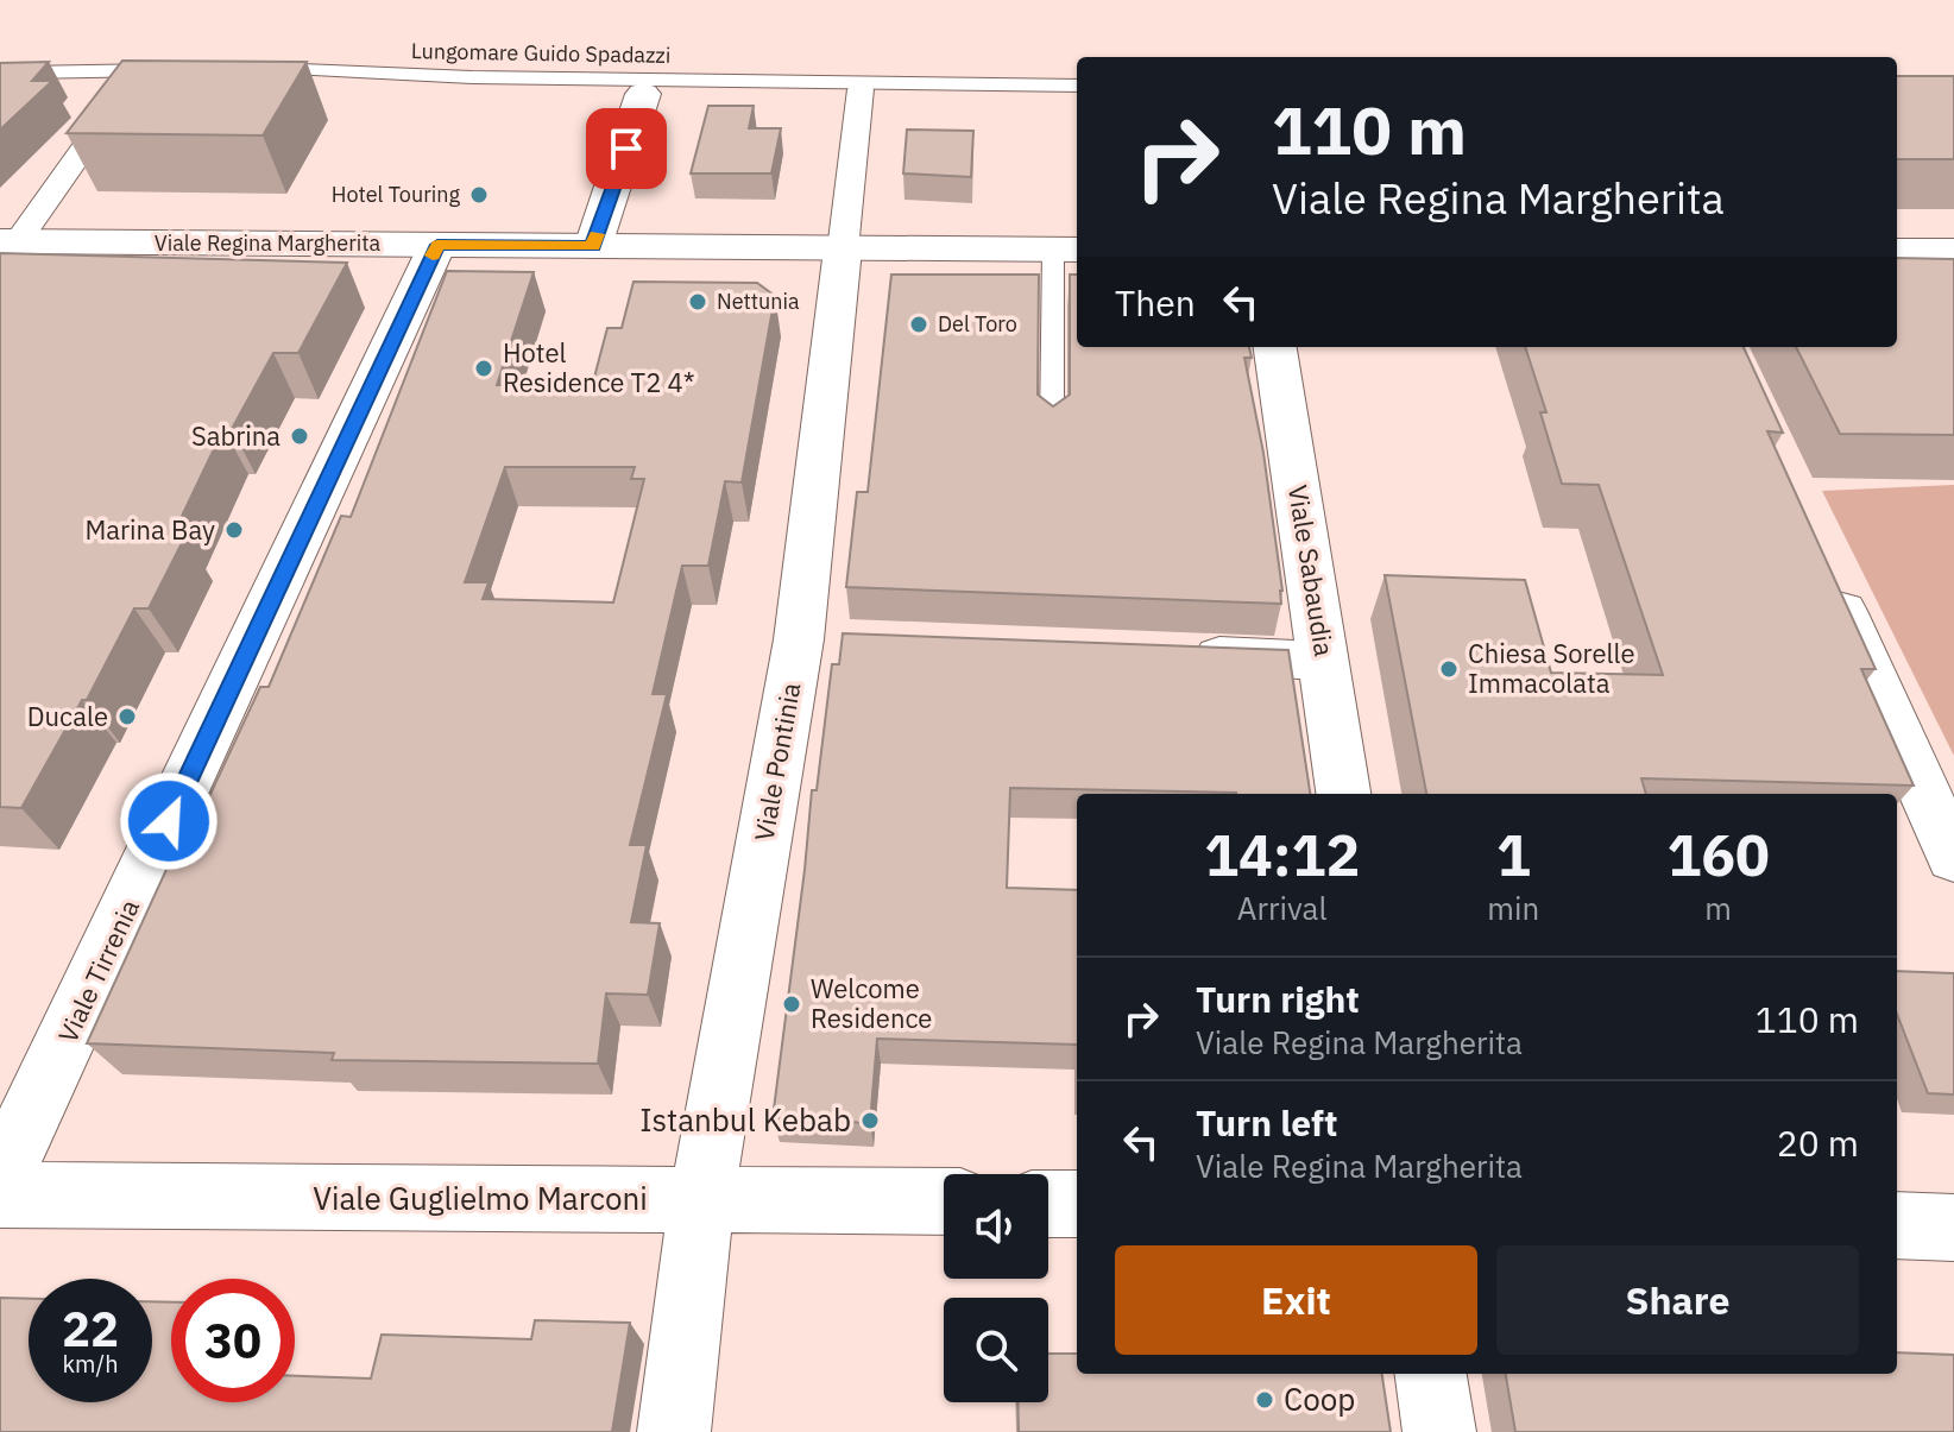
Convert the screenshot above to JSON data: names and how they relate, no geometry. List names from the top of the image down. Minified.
{"streets":{"street":["Viale Regina Margherita","Viale Sabaudia","Viale Pontinia","Viale Tirrenia","Viale Guglielmo Marconi"],"lane":["Lungomare Guido Spadazzi"]},"crossings":[["Viale Regina Margherita","Viale Pontinia"],["Viale Regina Margherita","Viale Tirrenia"],["Viale Pontinia","Viale Guglielmo Marconi"]],"places":["Hotel Touring","Nettunia","Del Toro","Hotel Residence T2 4*","Sabrina","Marina Bay","Chiesa Sorelle Immacolata","Ducale","Welcome Residence","Istanbul Kebab","Coop"],"page":{"turn":["110 m","Viale Regina Margherita"],"then":"Then","eta":["14:12","Arrival","1","min","160","m"],"list":[{"name":"Turn right","note":"Viale Regina Margherita","value":"110 m"},{"name":"Turn left","note":"Viale Regina Margherita","value":"20 m"}],"buttons":["Exit","Share"],"speed":"22 km/h","limit":"30"}}
